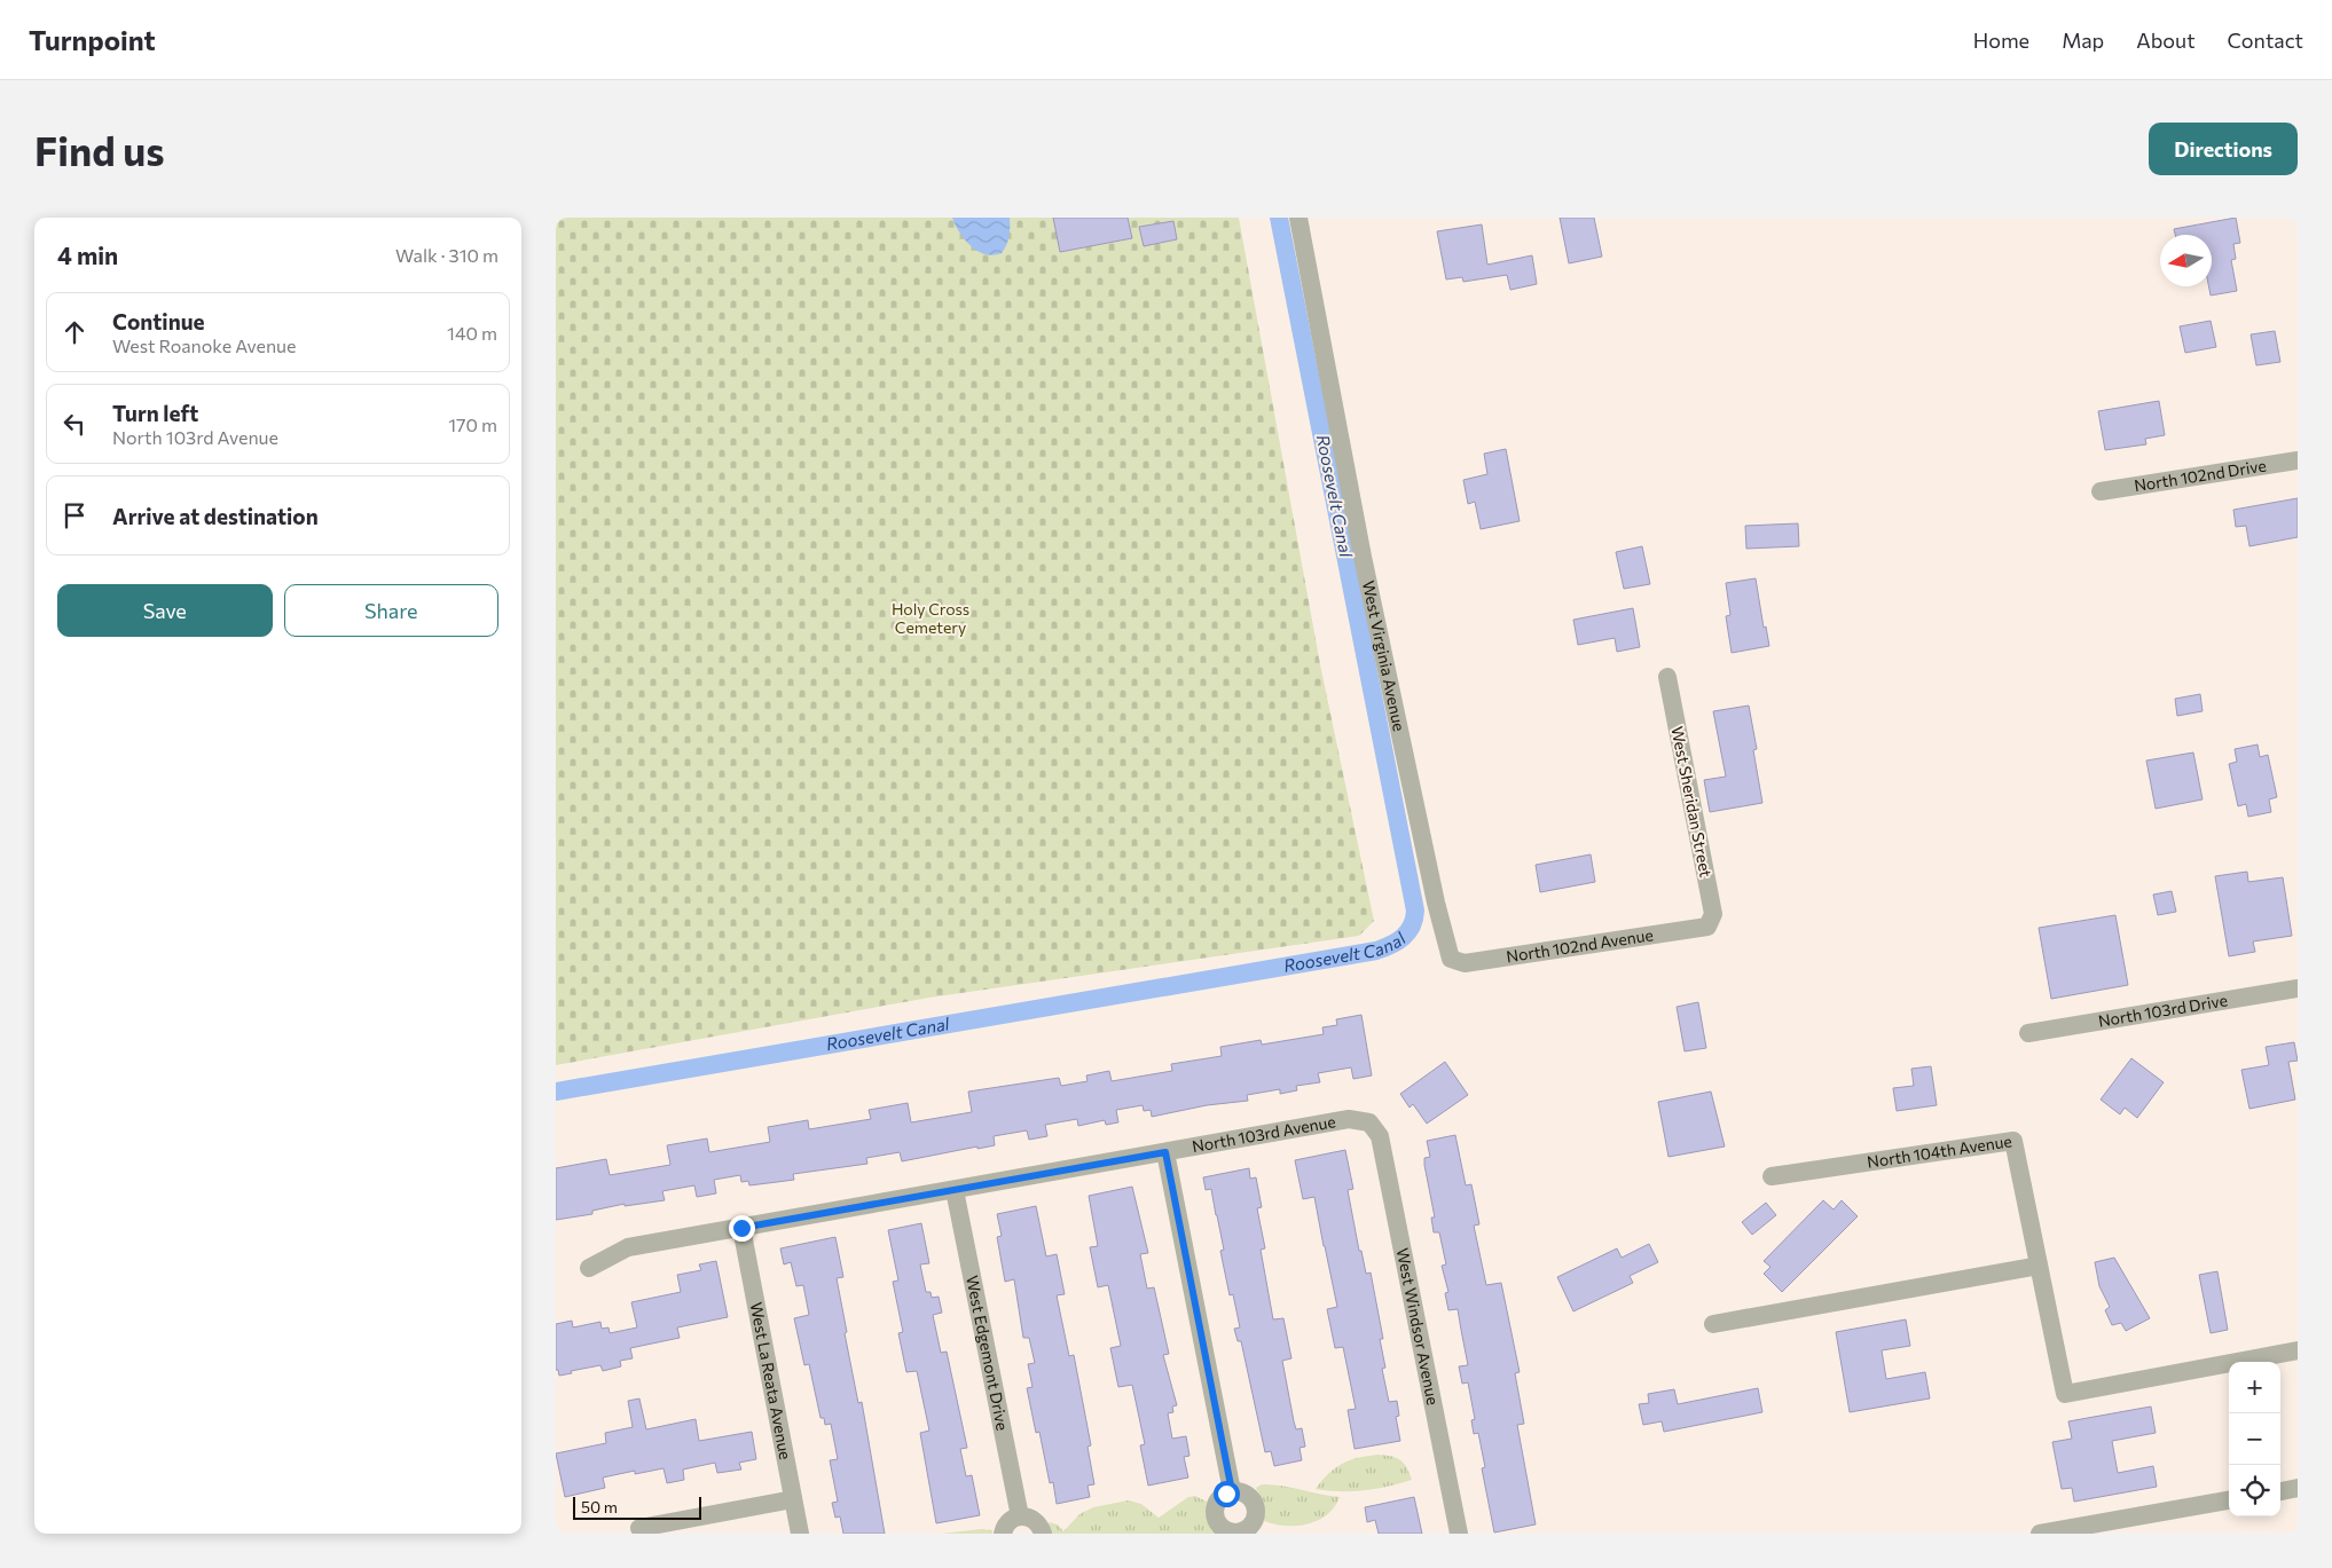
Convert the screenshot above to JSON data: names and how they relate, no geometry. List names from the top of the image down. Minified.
{"streets":{"street":["North 102nd Drive","West Virginia Avenue","West Sheridan Street","North 102nd Avenue","North 103rd Drive","North 103rd Avenue","North 104th Avenue","West Windsor Avenue","West Edgemont Drive","West La Reata Avenue"]},"crossings":[["West Virginia Avenue","North 102nd Avenue"],["West Sheridan Street","North 102nd Avenue"],["North 103rd Avenue","West Windsor Avenue"],["North 103rd Avenue","West Edgemont Drive"],["North 103rd Avenue","West La Reata Avenue"]],"water":["Roosevelt Canal"],"parks":["Holy Cross Cemetery"],"scale_bar":"50 m","north":"left","page":{"header":"Turnpoint","nav":["Home","Map","About","Contact"],"buttons":["Directions",["Save","Share"]],"title":"Find us","heading":["4 min","Walk · 310 m"],"list":[["Continue","West Roanoke Avenue","140 m"],["Turn left","North 103rd Avenue","170 m"],"Arrive at destination"],"map_buttons":["+","−"],"scale":"50 m"}}
